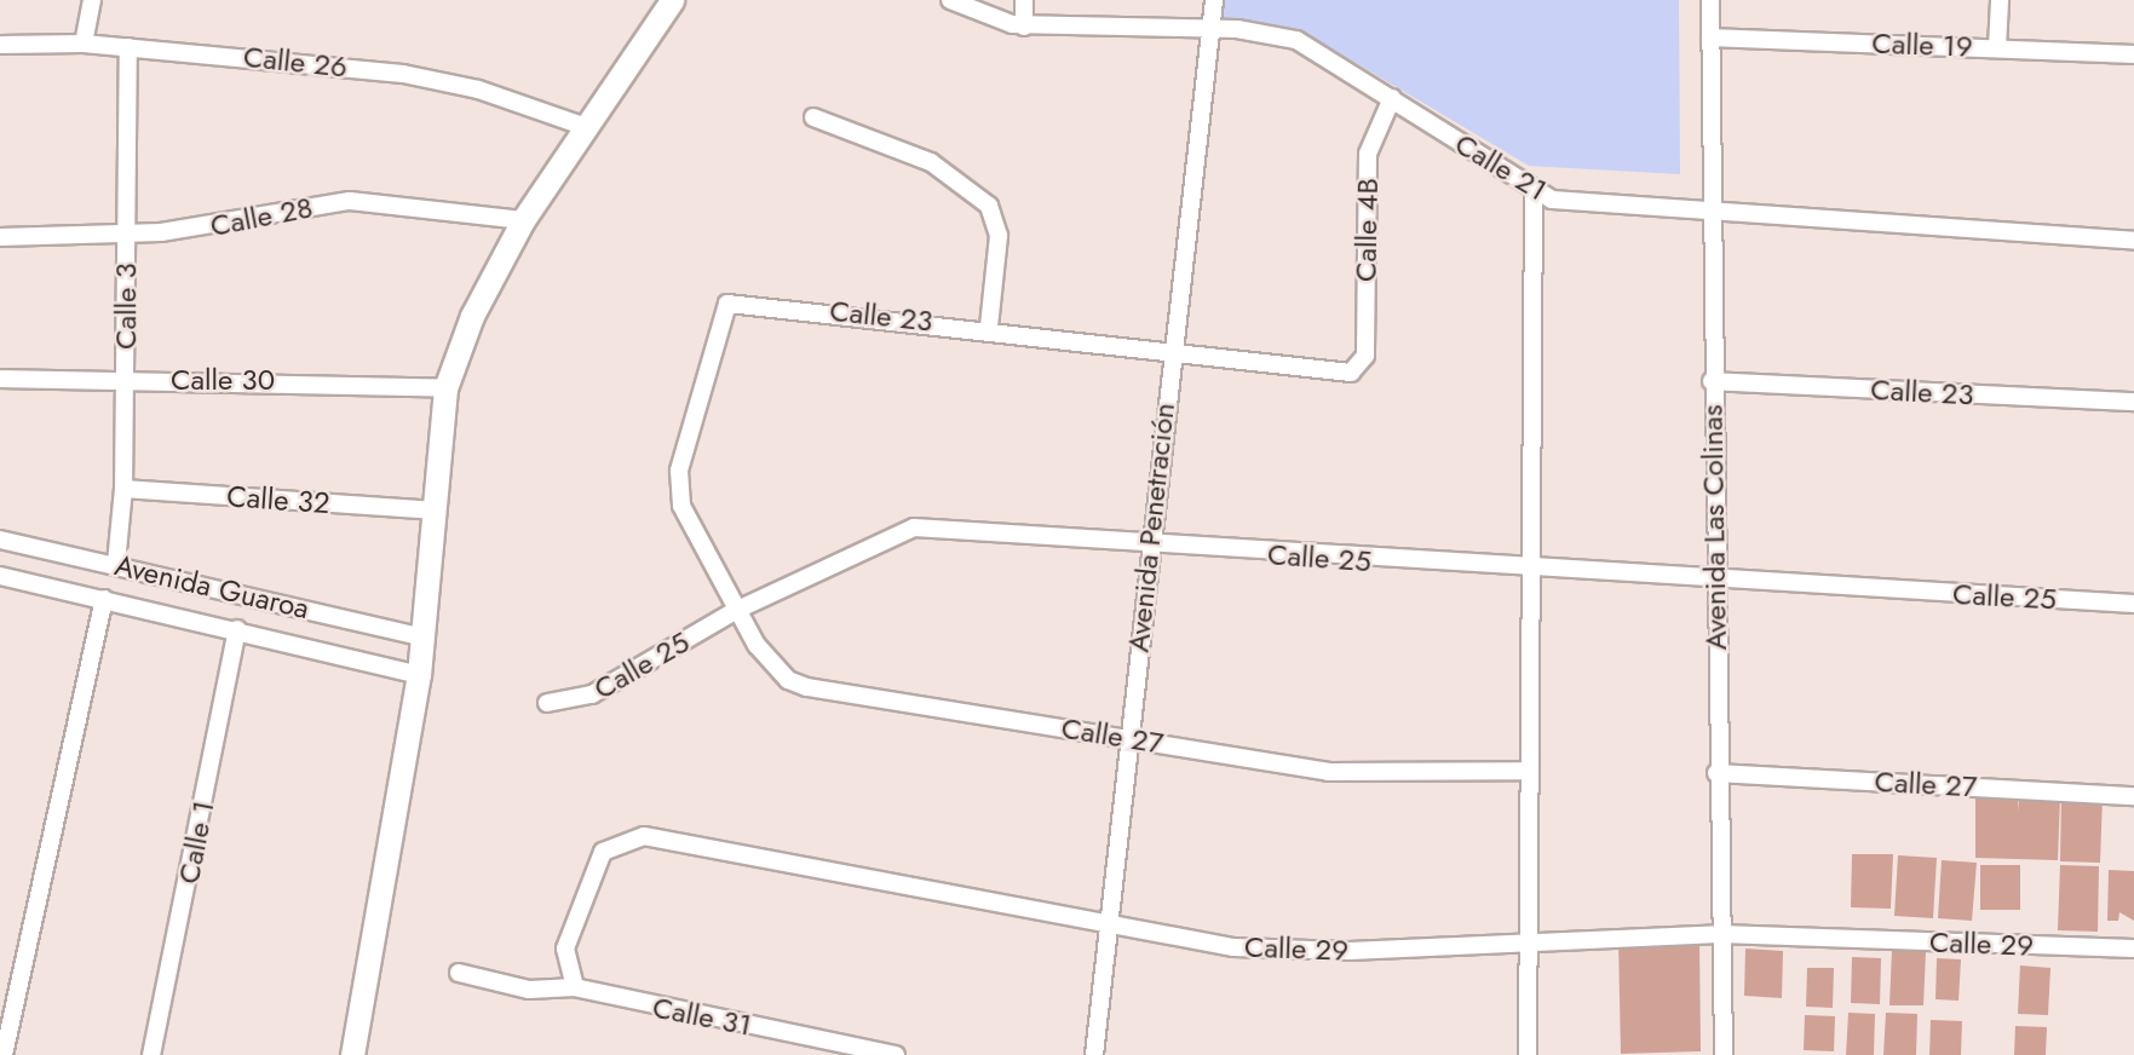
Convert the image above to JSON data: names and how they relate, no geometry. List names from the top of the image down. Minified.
{"streets":{"street":["Calle 19","Calle 26","Calle 21","Calle 28","Calle 4B","Calle 3","Calle 23","Calle 30","Calle 32","Avenida Penetración","Avenida Las Colinas","Calle 25","Avenida Guaroa","Calle 27","Calle 1","Calle 29","Calle 31"]},"crossings":[["Calle 19","Avenida Las Colinas"],["Calle 26","Calle 3"],["Calle 21","Calle 4B"],["Calle 21","Avenida Penetración"],["Calle 21","Avenida Las Colinas"],["Calle 28","Calle 3"],["Calle 4B","Calle 23"],["Calle 3","Calle 30"],["Calle 3","Calle 32"],["Calle 3","Avenida Guaroa"],["Calle 23","Avenida Penetración"],["Calle 23","Avenida Las Colinas"],["Calle 23","Calle 25"],["Calle 23","Calle 27"],["Avenida Penetración","Calle 25"],["Avenida Penetración","Calle 27"],["Avenida Penetración","Calle 29"],["Avenida Las Colinas","Calle 25"],["Avenida Las Colinas","Calle 27"],["Avenida Las Colinas","Calle 29"],["Calle 25","Calle 27"],["Avenida Guaroa","Calle 1"],["Calle 29","Calle 31"]]}
